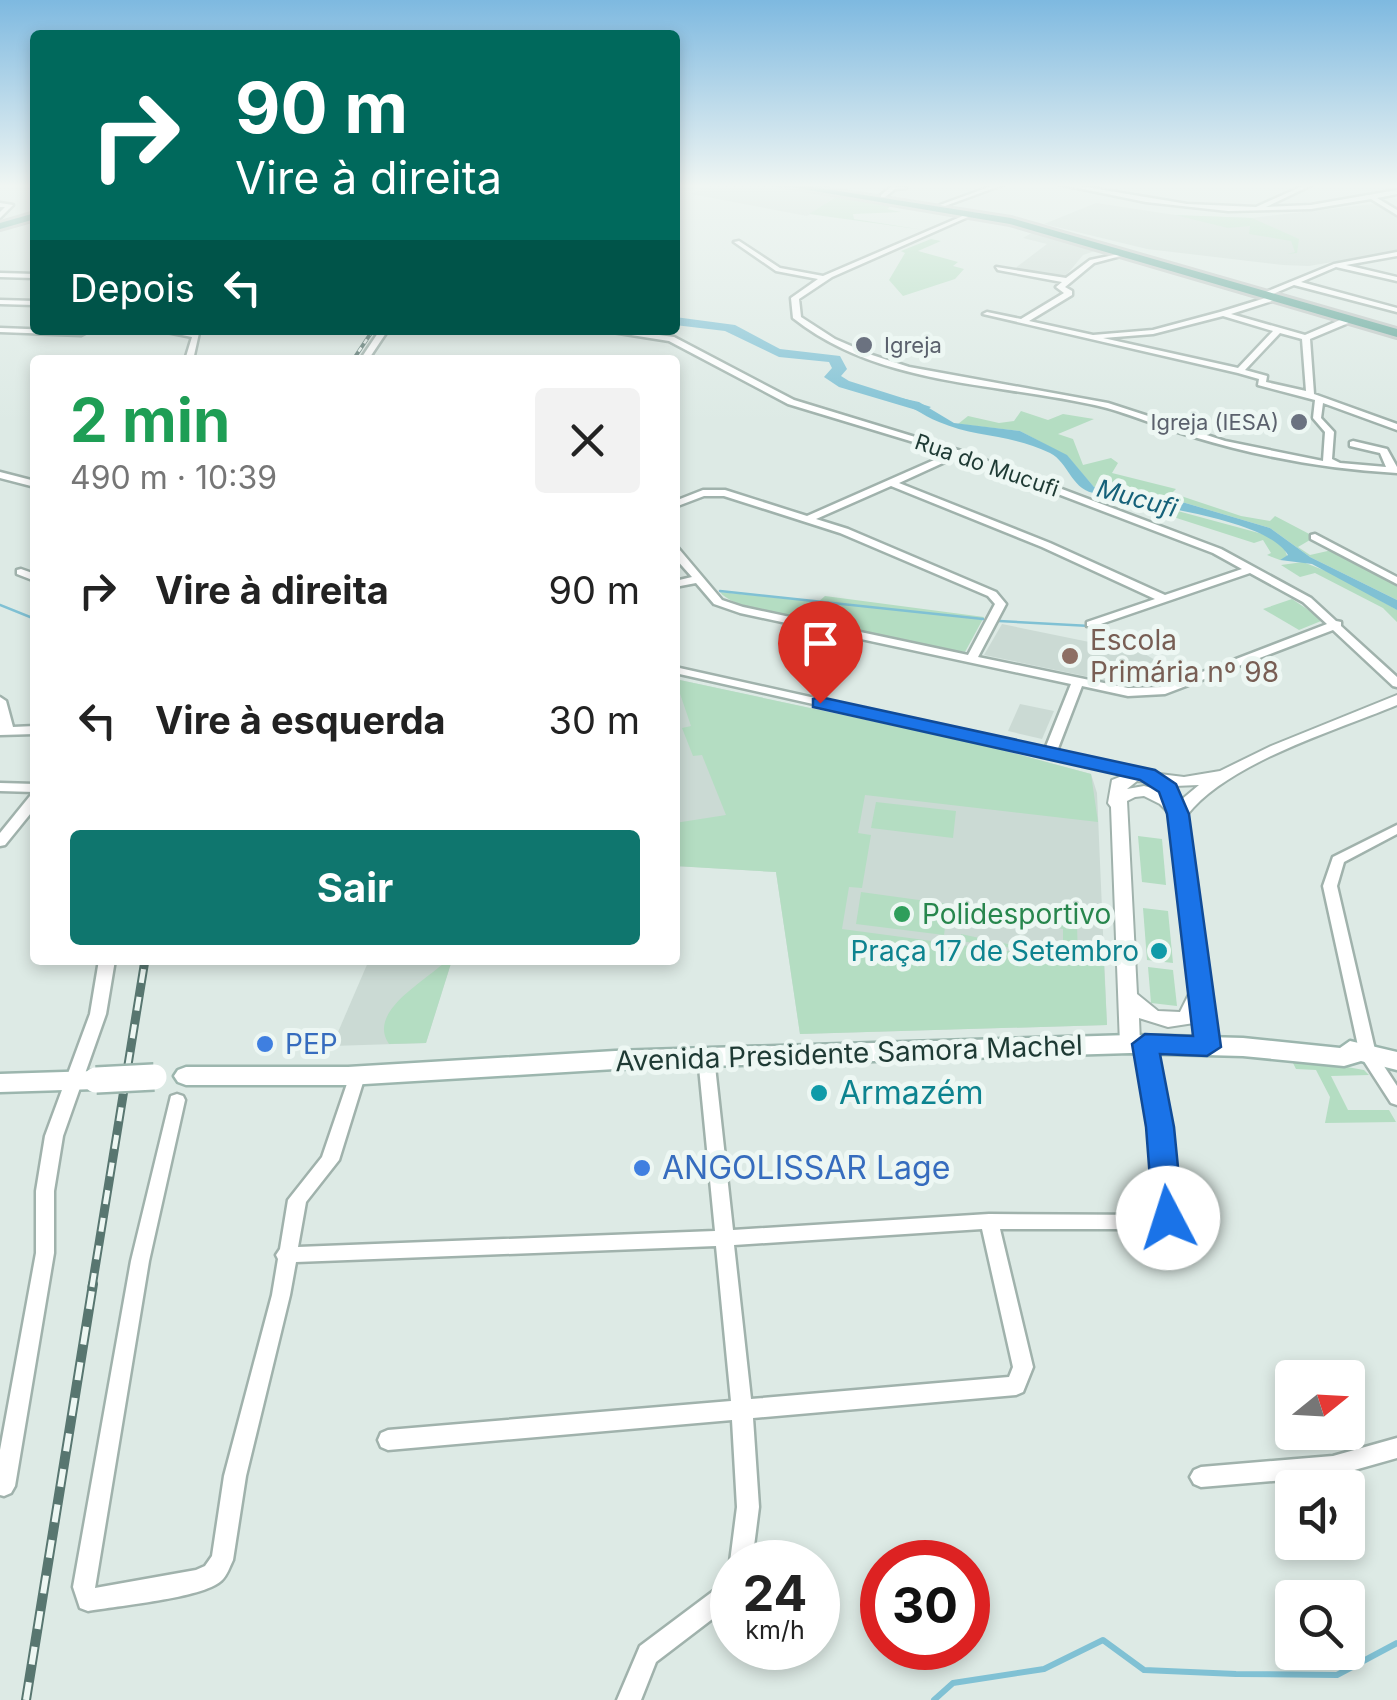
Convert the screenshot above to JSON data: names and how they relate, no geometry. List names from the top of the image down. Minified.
{"streets":{"main road":["Avenida Presidente Samora Machel"],"street":["Rua do Mucufi"]},"water":["Mucufi"],"places":["Igreja","Igreja (IESA)","Escola Primária nº 98","Polidesportivo","Praça 17 de Setembro","PEP","Armazém","ANGOLISSAR Lage"],"north":"right","page":{"turn":["90 m","Vire à direita"],"then":"Depois","heading":["2 min","490 m · 10:39"],"list":[{"name":"Vire à direita","value":"90 m"},{"name":"Vire à esquerda","value":"30 m"}],"buttons":"Sair","speed":"24 km/h","limit":"30"}}
